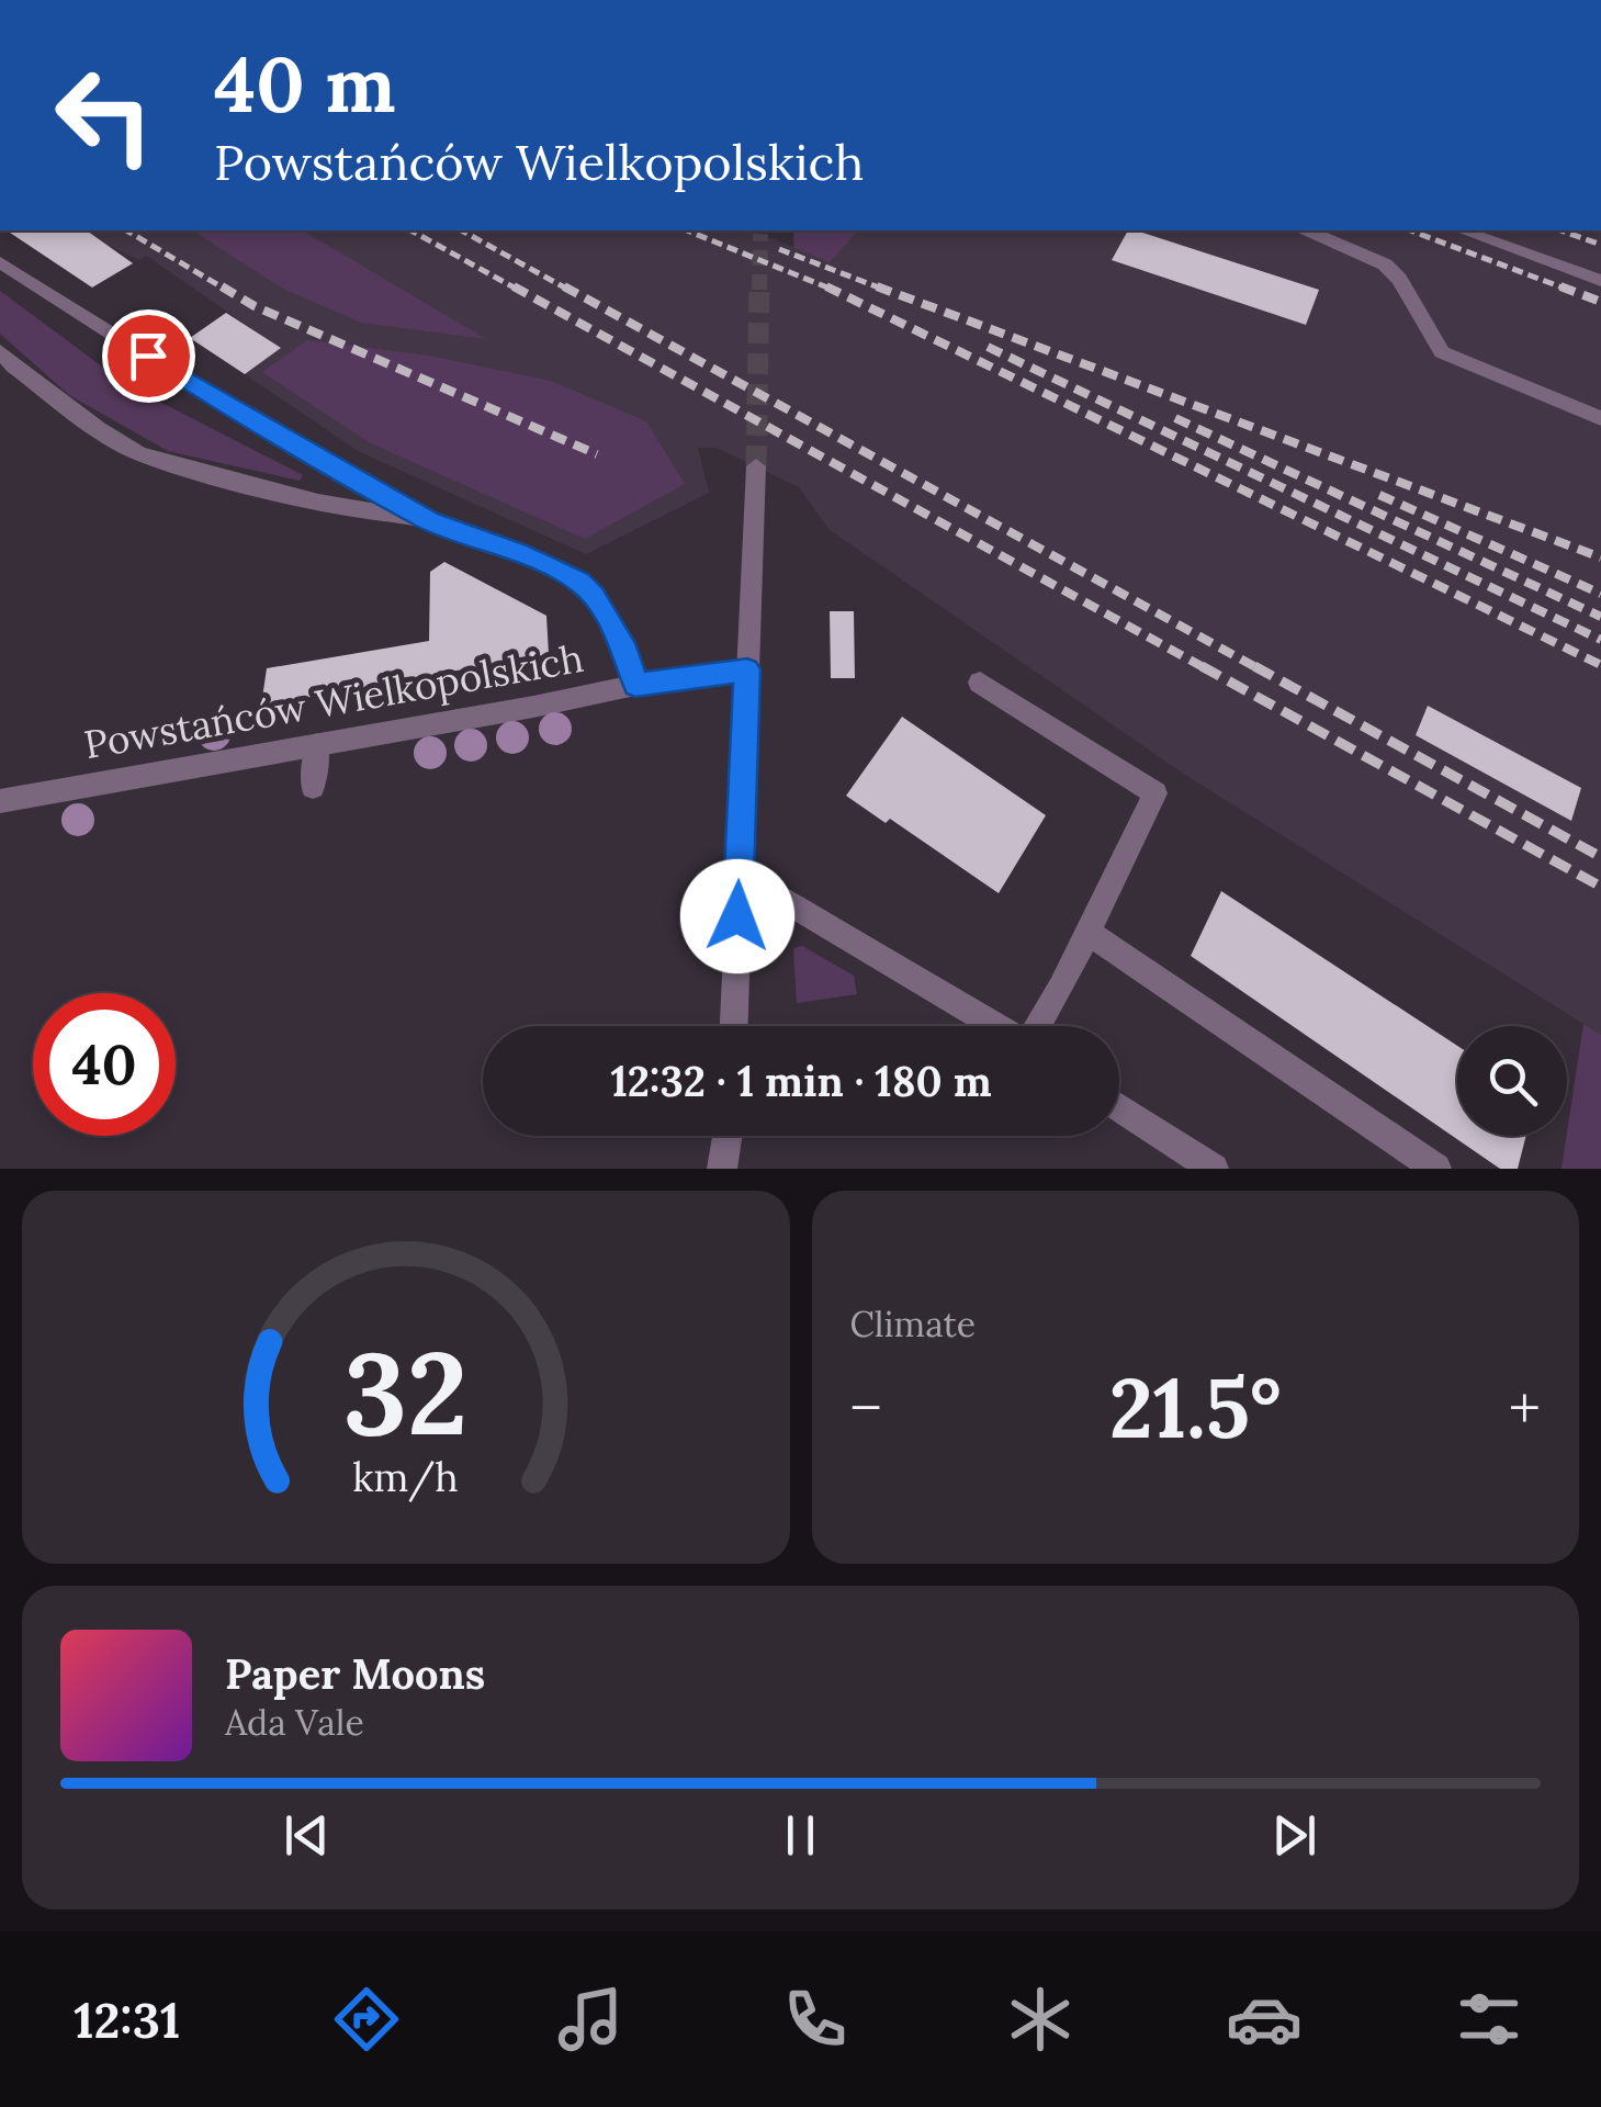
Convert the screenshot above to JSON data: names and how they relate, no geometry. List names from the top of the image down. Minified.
{"streets":{"street":["Powstańców Wielkopolskich"]},"page":{"turn":["40 m","Powstańców Wielkopolskich"],"limit":"40","trip":"12:32 · 1 min · 180 m","tile":"Climate","heat":["−","21.5°","+"],"song":["Paper Moons","Ada Vale"],"tabs":"12:31","gauge":["32","km/h"]}}
